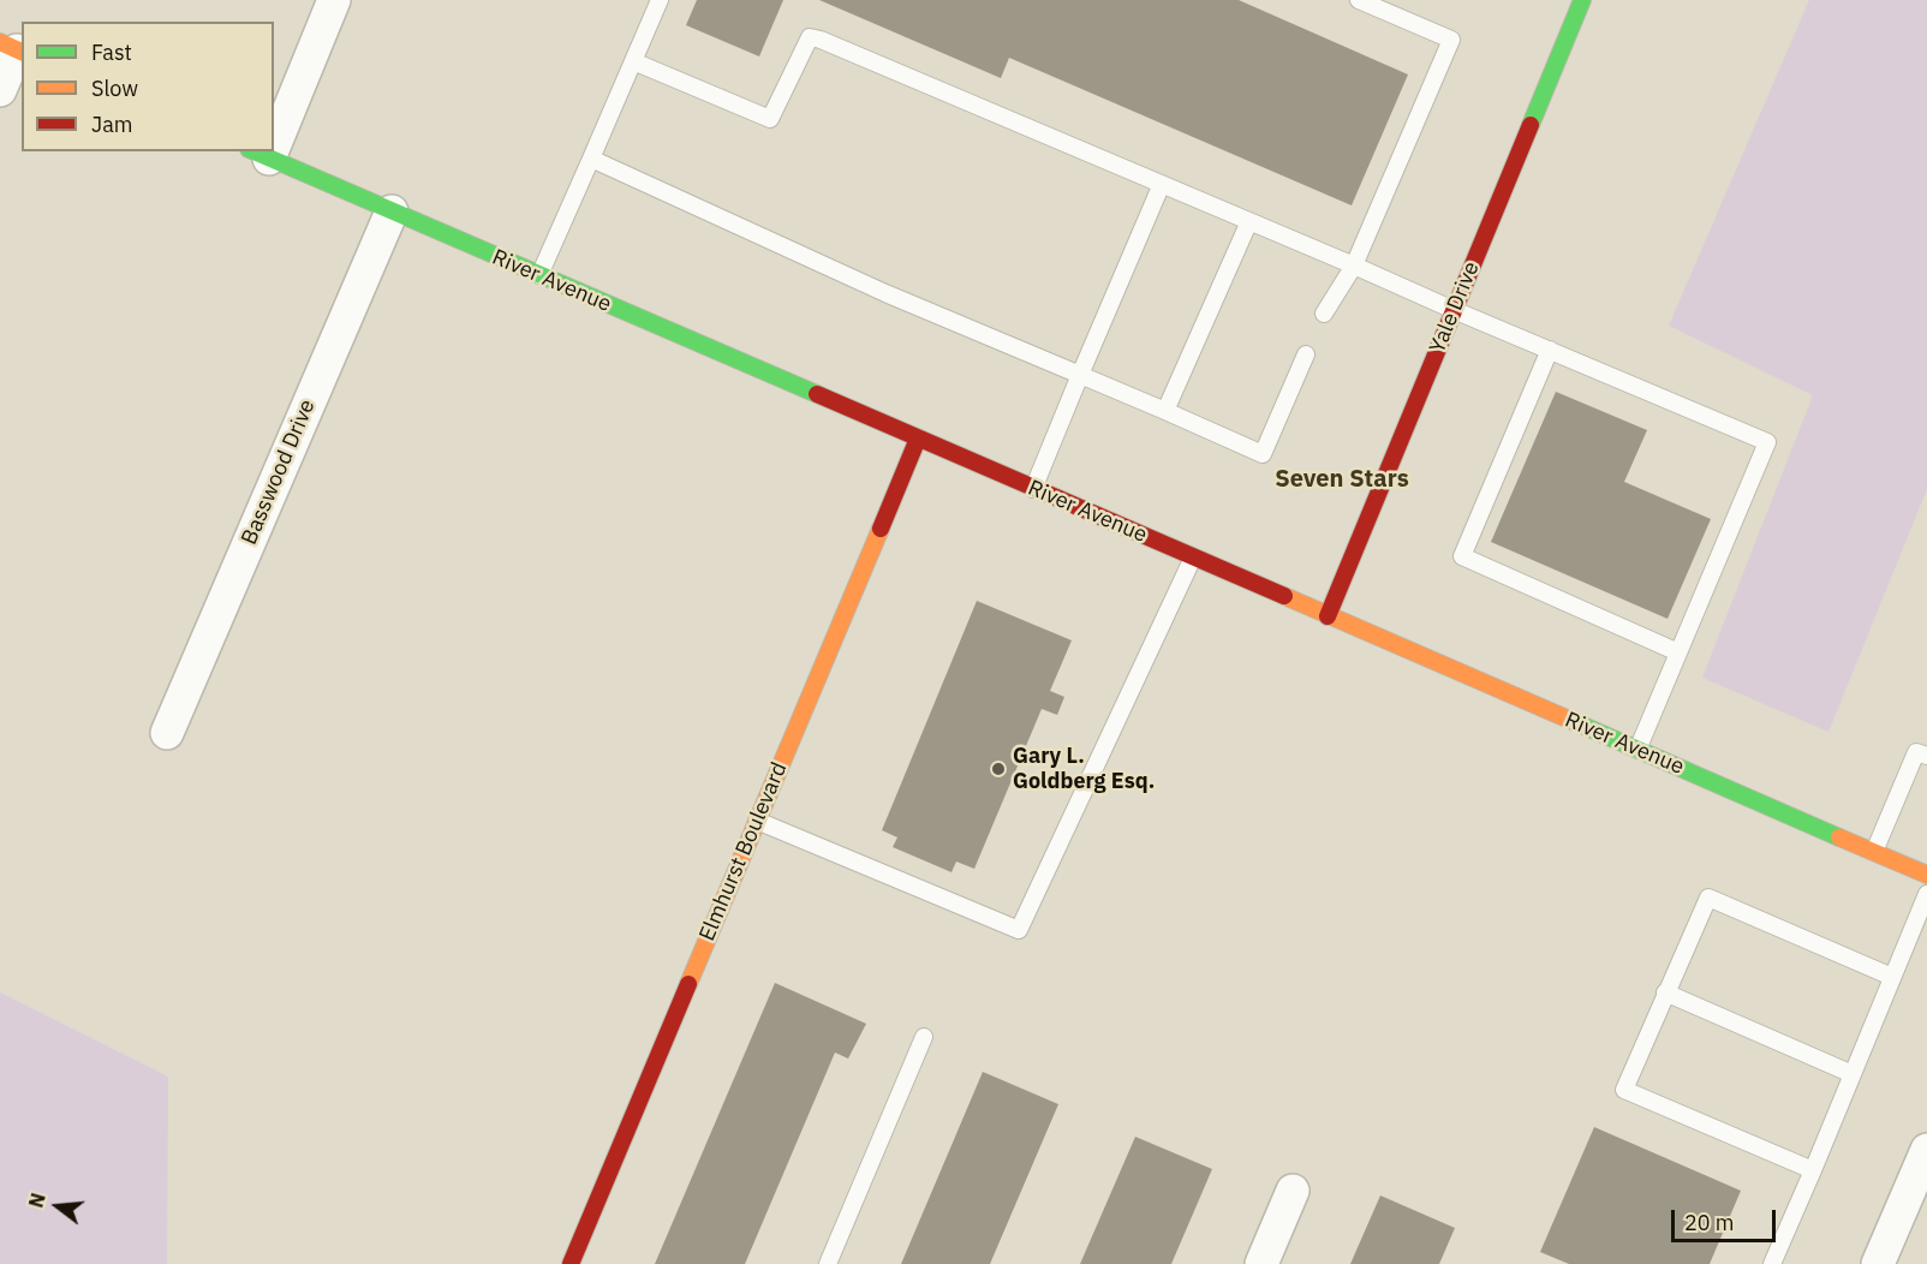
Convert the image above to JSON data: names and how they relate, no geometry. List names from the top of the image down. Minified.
{"streets":{"main road":["River Avenue","Yale Drive","Elmhurst Boulevard"],"street":["Basswood Drive"]},"crossings":[["River Avenue","Yale Drive"],["River Avenue","Basswood Drive"],["River Avenue","Elmhurst Boulevard"]],"districts":["Seven Stars"],"places":["Gary L. Goldberg Esq."],"legend":["Fast","Slow","Jam"],"scale_bar":"20 m","north":"left"}
